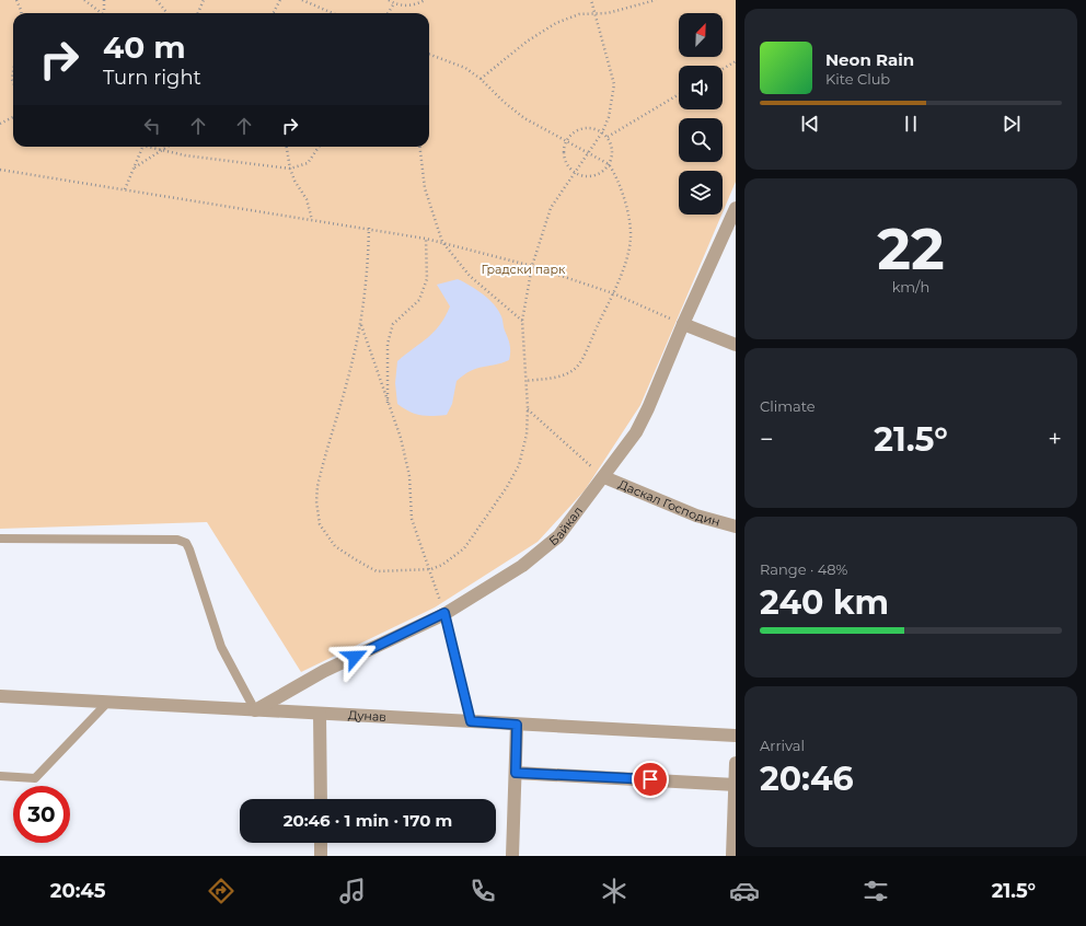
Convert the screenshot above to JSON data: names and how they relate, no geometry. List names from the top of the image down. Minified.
{"streets":{"street":["Даскал Господин","Байкал","Дунав"]},"crossings":[["Даскал Господин","Байкал"],["Байкал","Дунав"]],"parks":["Градски парк"],"north":"top right","page":{"turn":["40 m","Turn right"],"song":["Neon Rain","Kite Club"],"tile":[["22","km/h"],"Climate",["Range · 48%","240 km"],["Arrival","20:46"]],"heat":["−","21.5°","+"],"limit":"30","trip":"20:46 · 1 min · 170 m","tabs":["20:45","21.5°"]}}
